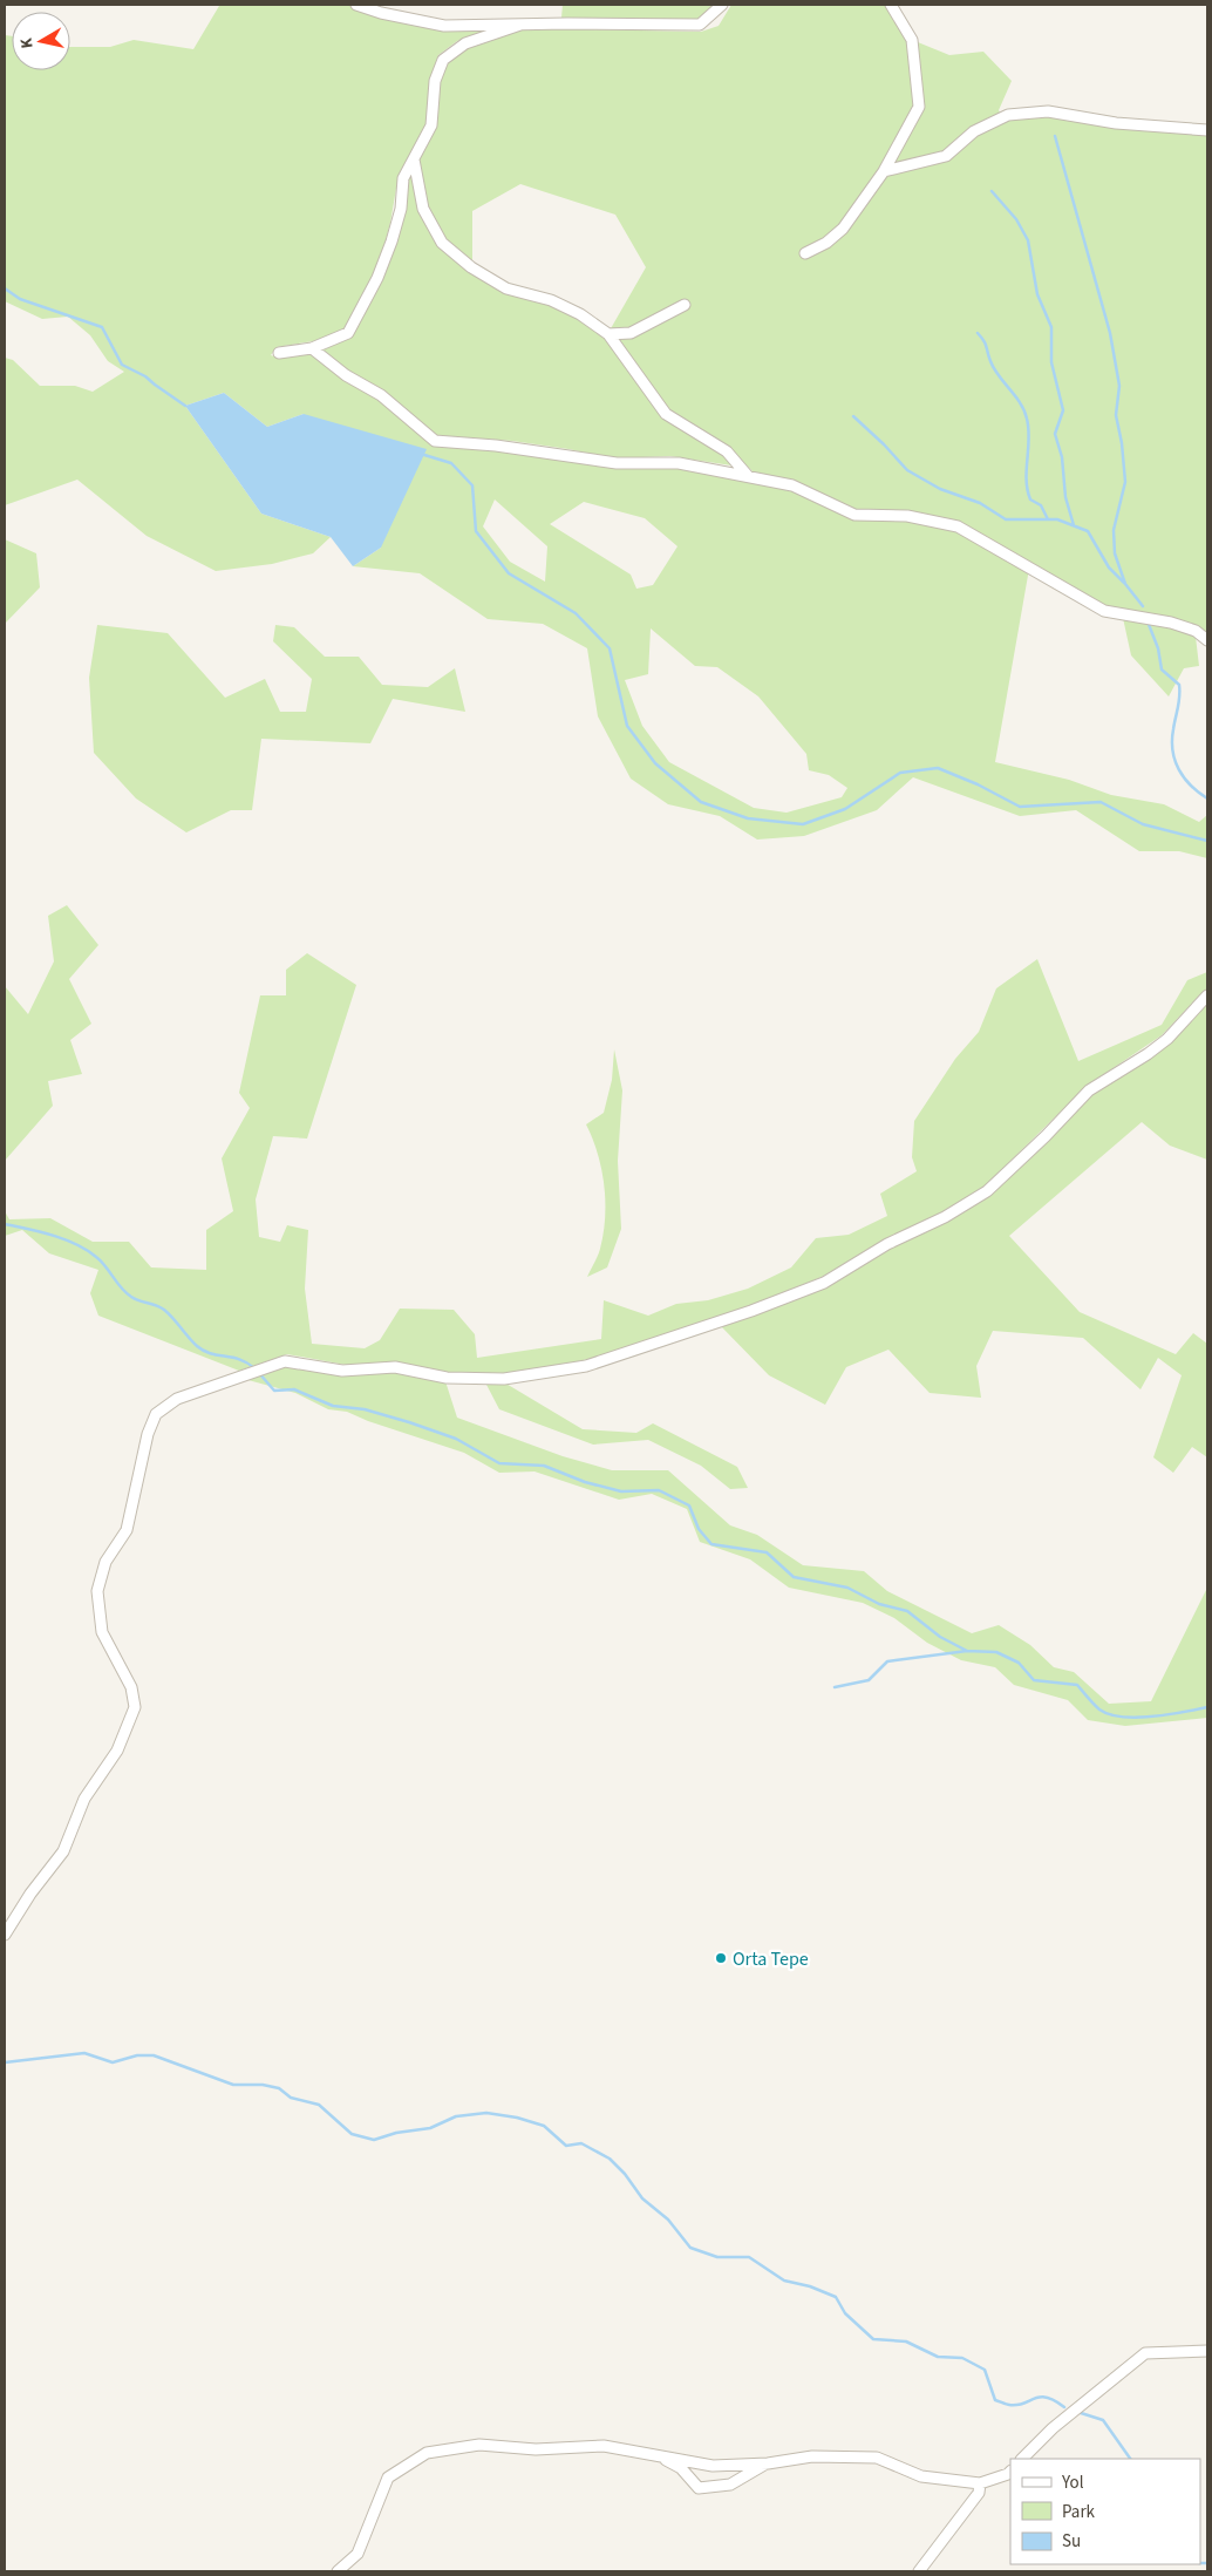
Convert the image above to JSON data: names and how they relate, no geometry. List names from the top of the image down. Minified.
{"places":["Orta Tepe"],"legend":["Yol","Park","Su"],"north":"left"}
